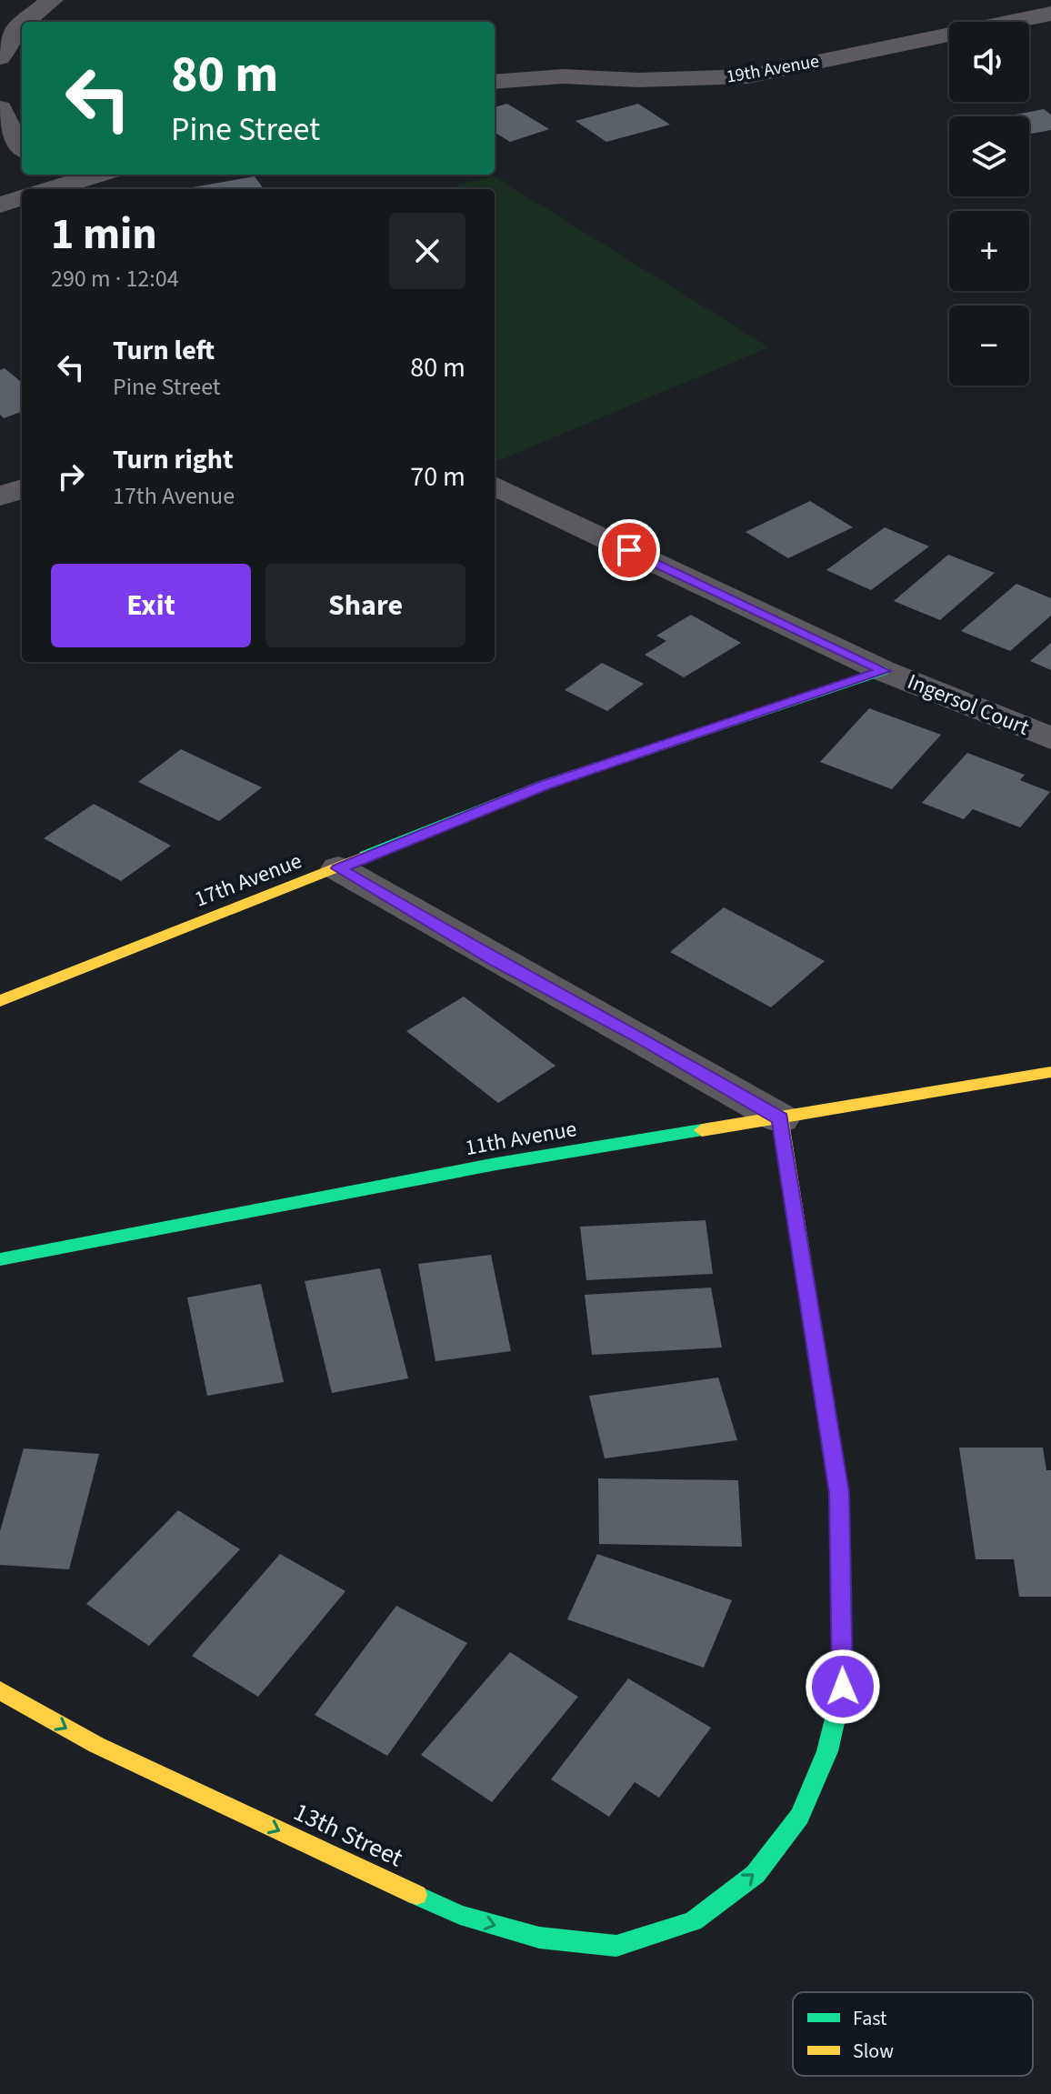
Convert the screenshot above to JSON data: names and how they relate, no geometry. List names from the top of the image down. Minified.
{"streets":{"street":["19th Avenue","Ingersol Court","17th Avenue","11th Avenue","13th Street"]},"crossings":[["Ingersol Court","17th Avenue"],["11th Avenue","13th Street"]],"legend":["Fast","Slow"],"page":{"map_buttons":["+","−"],"turn":["80 m","Pine Street"],"heading":["1 min","290 m · 12:04"],"list":[{"name":"Turn left","note":"Pine Street","value":"80 m"},{"name":"Turn right","note":"17th Avenue","value":"70 m"}],"buttons":["Exit","Share"]}}
